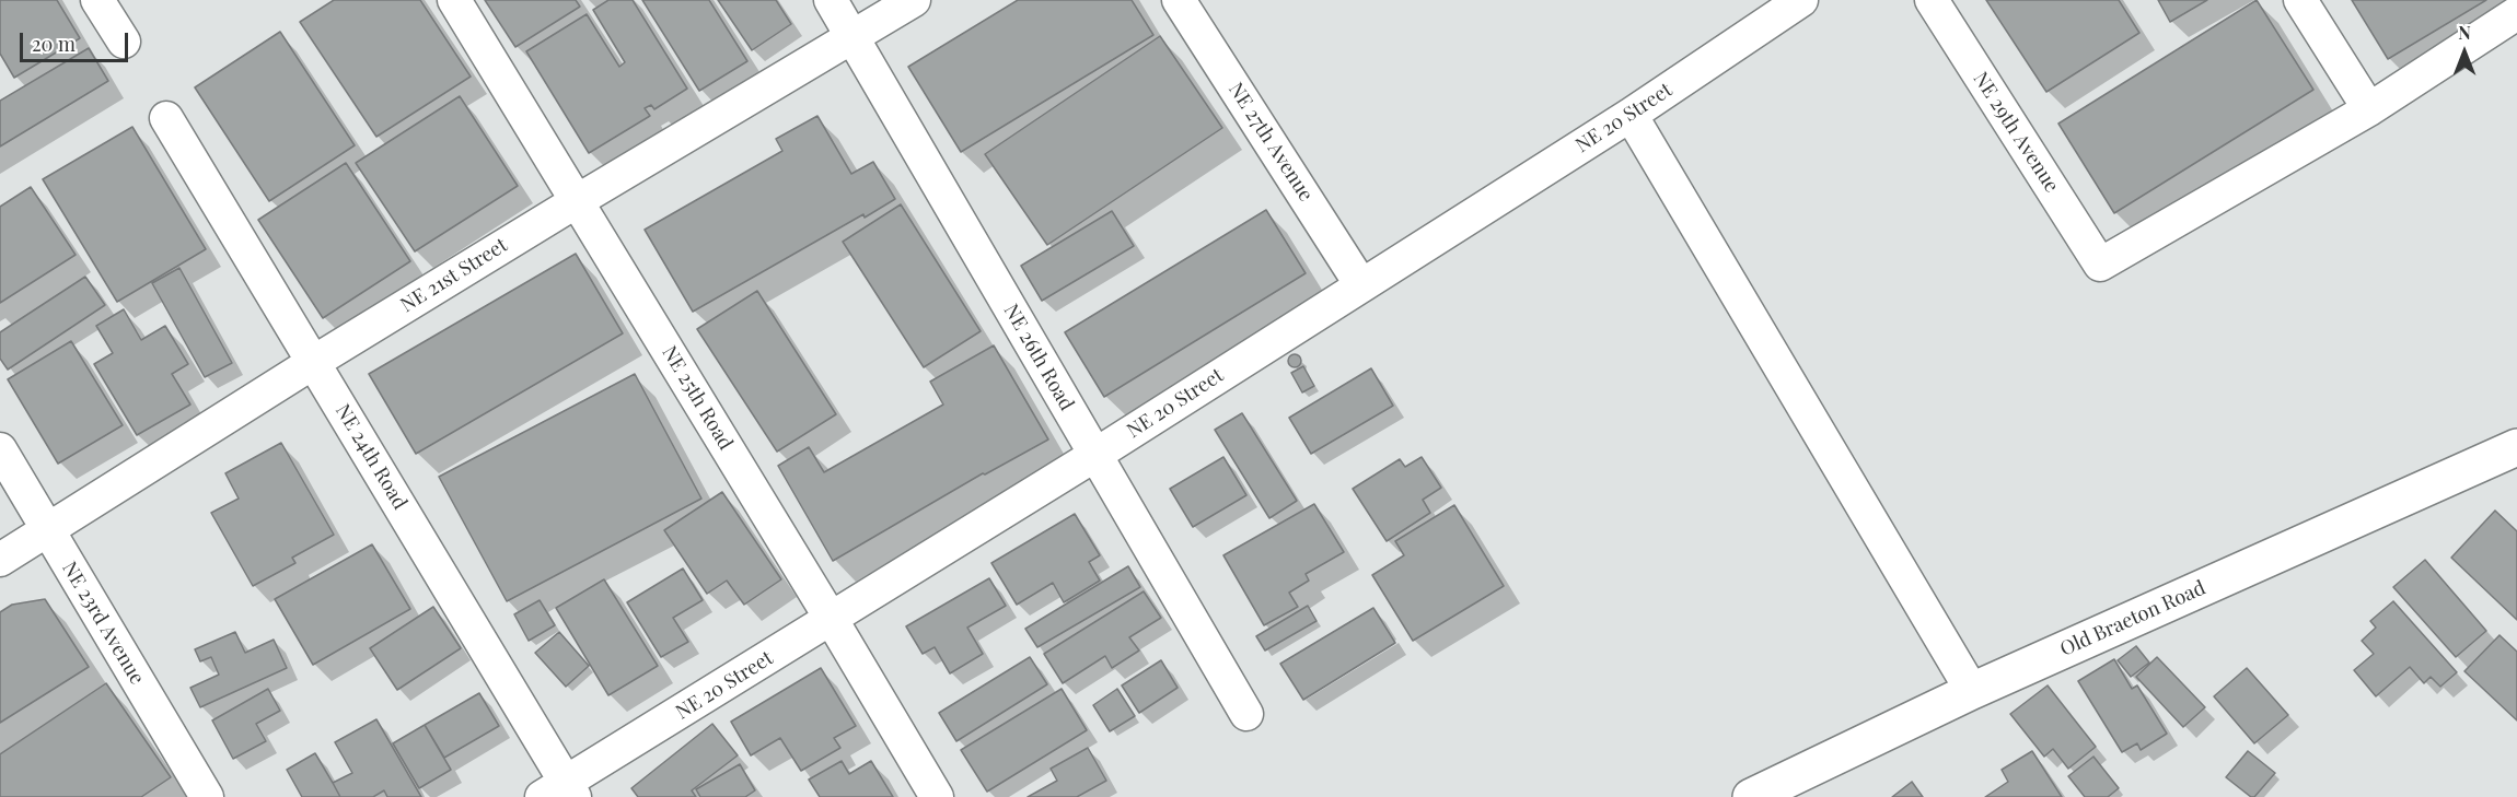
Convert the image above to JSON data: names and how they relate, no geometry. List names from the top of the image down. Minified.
{"streets":{"street":["NE 20 Street","NE 29th Avenue","NE 27th Avenue","NE 21st Street","NE 26th Road","NE 25th Road","NE 24th Road","Old Braeton Road","NE 23rd Avenue"]},"crossings":[["NE 20 Street","NE 27th Avenue"],["NE 20 Street","NE 26th Road"],["NE 20 Street","NE 25th Road"],["NE 20 Street","NE 24th Road"],["NE 21st Street","NE 26th Road"],["NE 21st Street","NE 25th Road"],["NE 21st Street","NE 24th Road"],["NE 21st Street","NE 23rd Avenue"]],"scale_bar":"20 m","north":"top"}
